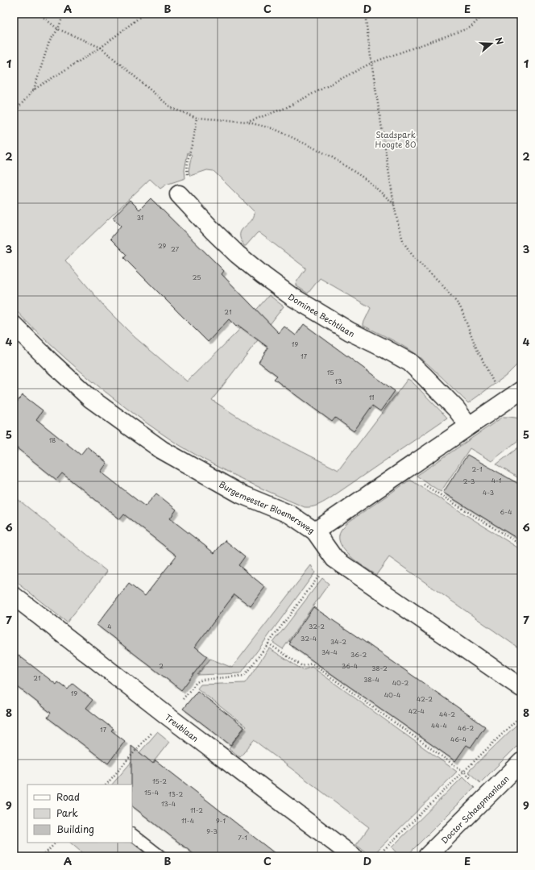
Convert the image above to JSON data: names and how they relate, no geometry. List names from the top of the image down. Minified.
{"streets":{"street":["Dominee Bechtlaan","Burgemeester Bloemersweg","Treublaan","Doctor Schaepmanlaan"]},"parks":["Stadspark Hoogte 80"],"house_numbers":["31","29","27","25","21","19","17","15","13","11","18","2-1","4-1","2-3","4-3","6-4","4","32-2","32-4","34-2","34-4","36-2","2","36-4","38-2","21","38-4","40-2","19","40-4","42-2","42-4","44-2","44-4","46-2","17","46-4","15-2","15-4","13-2","13-4","11-2","11-4","9-1","9-3","7-1"],"legend":["Road","Park","Building"],"north":"right","grid":{"columns":["A","B","C","D","E"],"rows":["1","2","3","4","5","6","7","8","9"]}}
